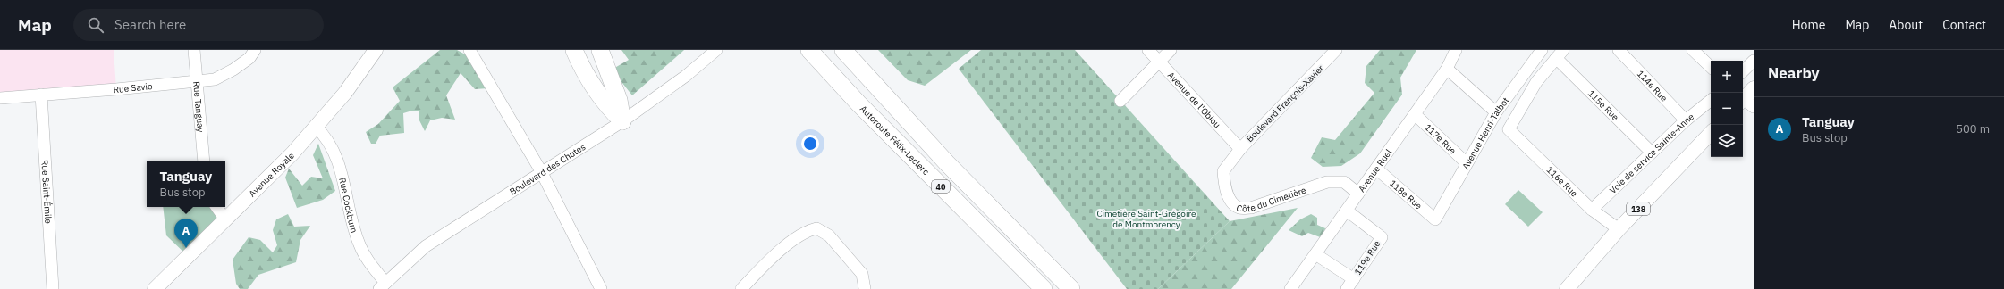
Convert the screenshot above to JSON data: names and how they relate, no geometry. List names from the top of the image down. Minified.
{"streets":{"highway":["Autoroute Félix-Leclerc","40"],"main road":["Avenue Royale","138"],"street":["114e Rue","Rue Savio","Avenue de l'Obiou","Boulevard François-Xavier","115e Rue","Rue Tanguay","Avenue Henri-Talbot","117e Rue","Voie de service Sainte-Anne","Boulevard des Chutes","Avenue Ruel","116e Rue","Rue Saint-Émile","118e Rue","Côte du Cimetière","Rue Cockburn","119e Rue"]},"crossings":[["114e Rue","Voie de service Sainte-Anne"],["Rue Savio","Rue Tanguay"],["Rue Savio","Rue Saint-Émile"],["Avenue de l'Obiou","Boulevard François-Xavier"],["Avenue de l'Obiou","Côte du Cimetière"],["Boulevard François-Xavier","Côte du Cimetière"],["115e Rue","Voie de service Sainte-Anne"],["115e Rue","116e Rue"],["Avenue Henri-Talbot","117e Rue"],["Avenue Henri-Talbot","118e Rue"],["117e Rue","Avenue Ruel"],["Voie de service Sainte-Anne","116e Rue"],["Boulevard des Chutes","Rue Cockburn"],["Avenue Ruel","118e Rue"],["Avenue Ruel","Côte du Cimetière"],["Avenue Ruel","119e Rue"],["Avenue Royale","Rue Cockburn"],["116e Rue","138"]],"parks":["Cimetière Saint-Grégoire de Montmorency"],"page":{"header":"Map","search":"Search here","nav":["Home","Map","About","Contact"],"heading":"Nearby","map_buttons":["+","−"],"list":[{"mark":"A","name":"Tanguay","note":"Bus stop","value":"500 m"}],"popup":["Tanguay","Bus stop"],"pins":"A"}}
